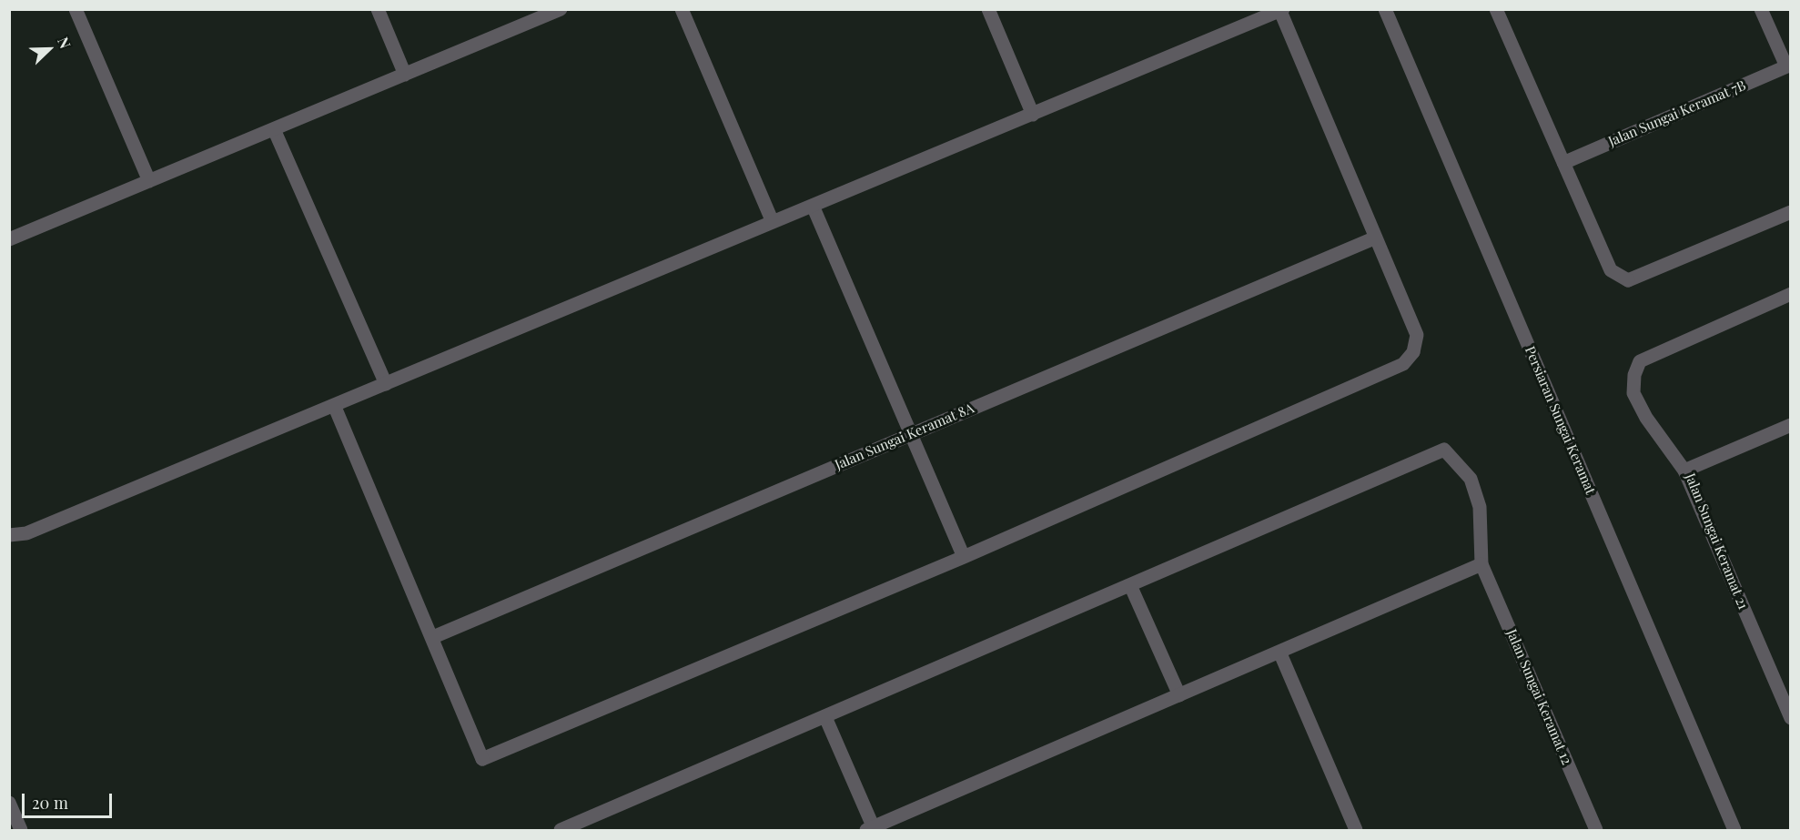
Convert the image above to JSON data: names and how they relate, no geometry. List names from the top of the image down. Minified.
{"streets":{"street":["Jalan Sungai Keramat 7B","Persiaran Sungai Keramat","Jalan Sungai Keramat 8A","Jalan Sungai Keramat 21","Jalan Sungai Keramat 12"]},"scale_bar":"20 m","north":"top right"}
